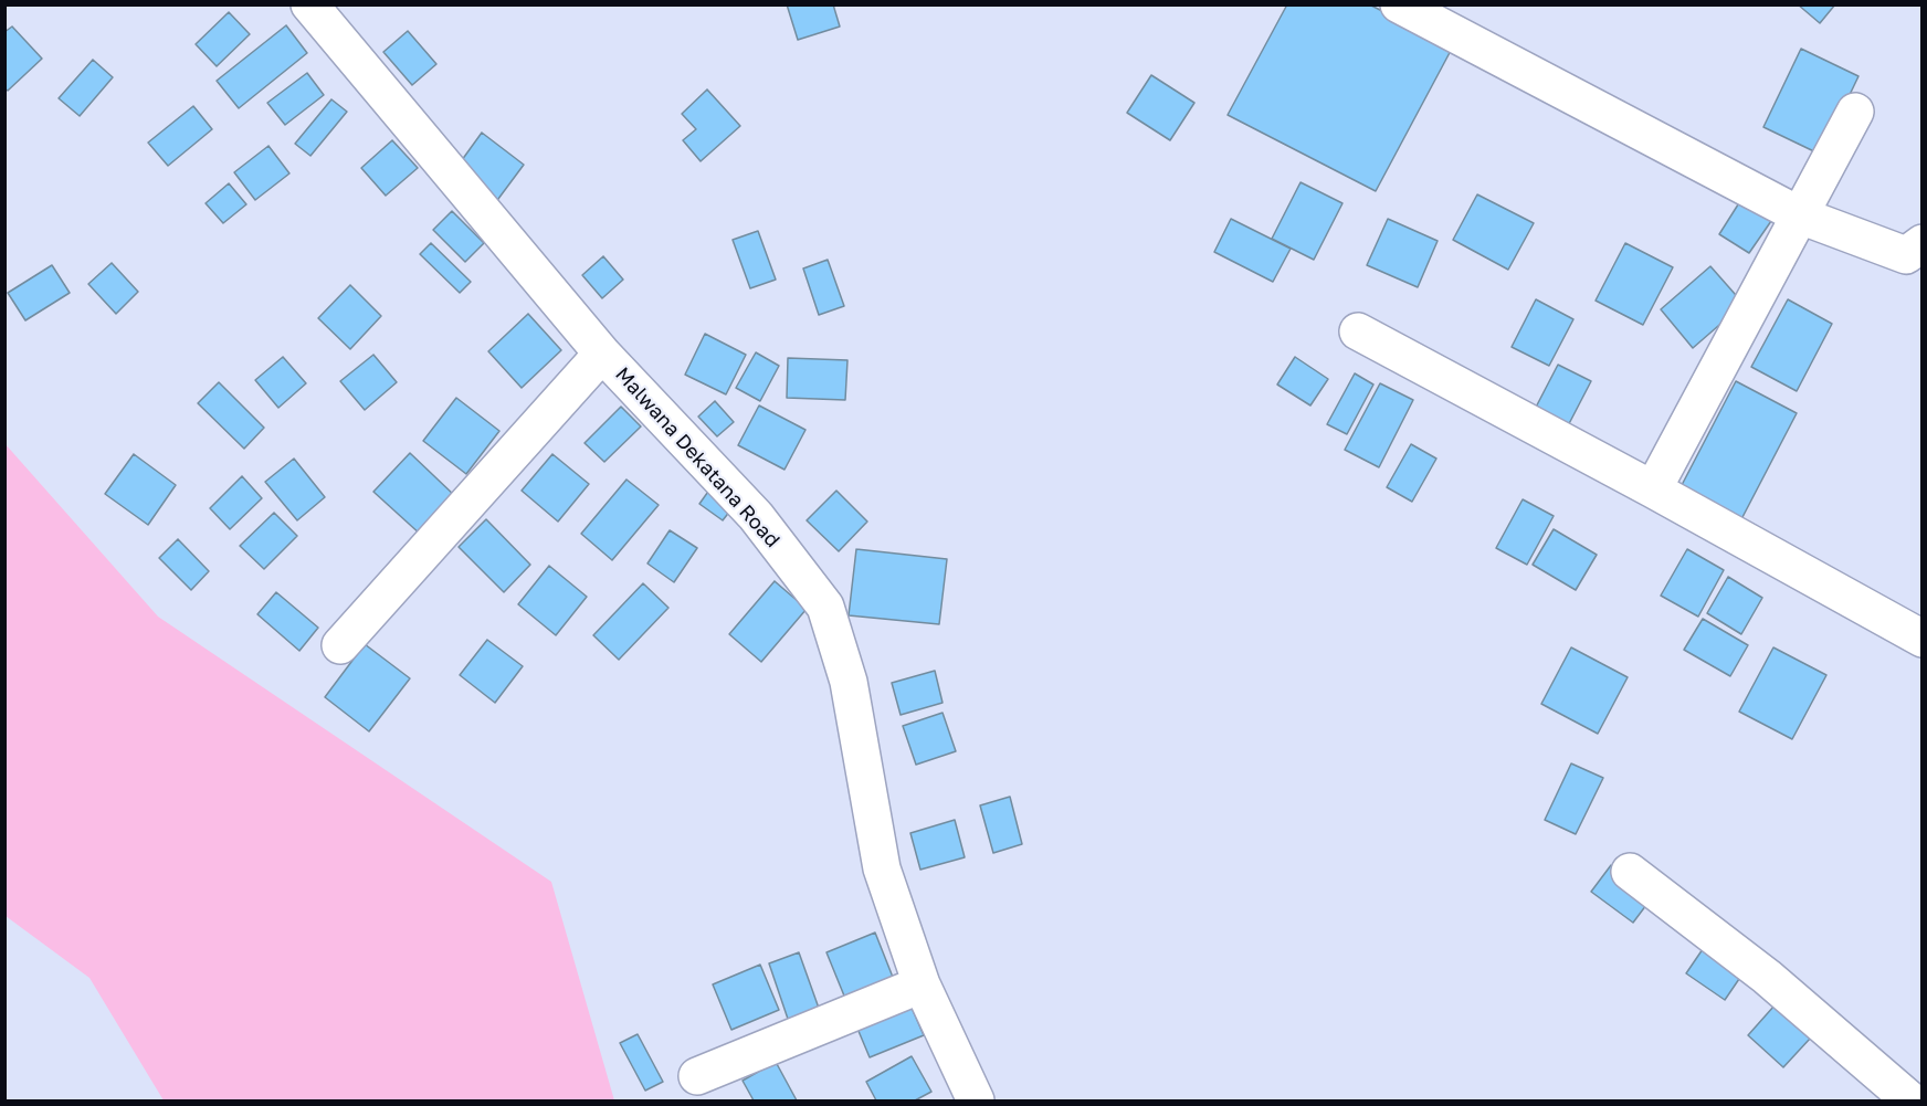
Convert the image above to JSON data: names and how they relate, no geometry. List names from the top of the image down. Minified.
{"streets":{"street":["Malwana Dekatana Road"]}}
